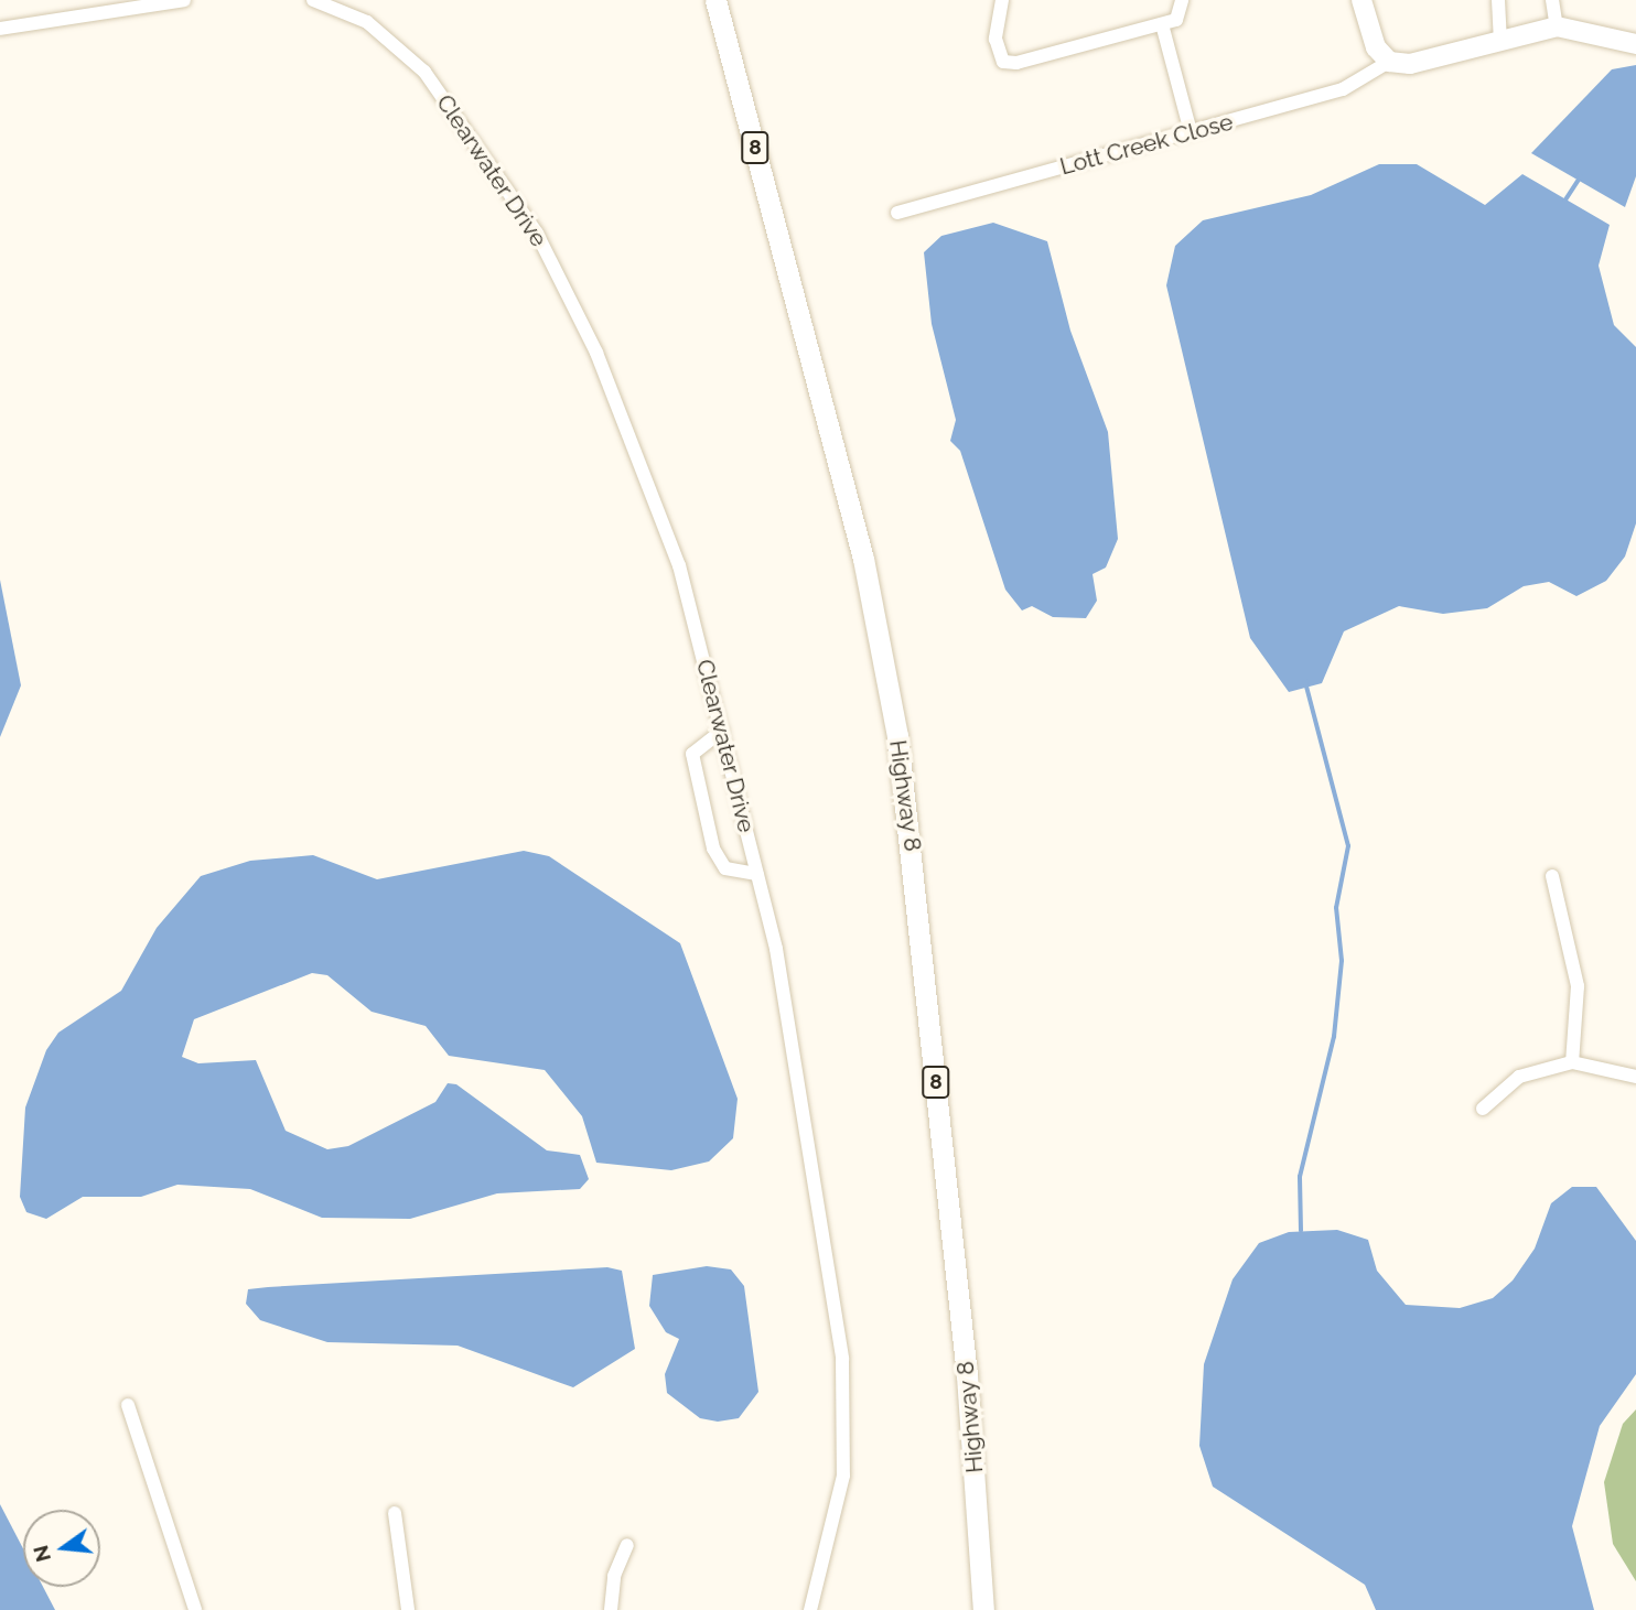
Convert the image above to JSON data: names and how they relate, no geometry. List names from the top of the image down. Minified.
{"streets":{"main road":["8","Highway 8"],"street":["Lott Creek Close","Clearwater Drive"]},"north":"left"}
